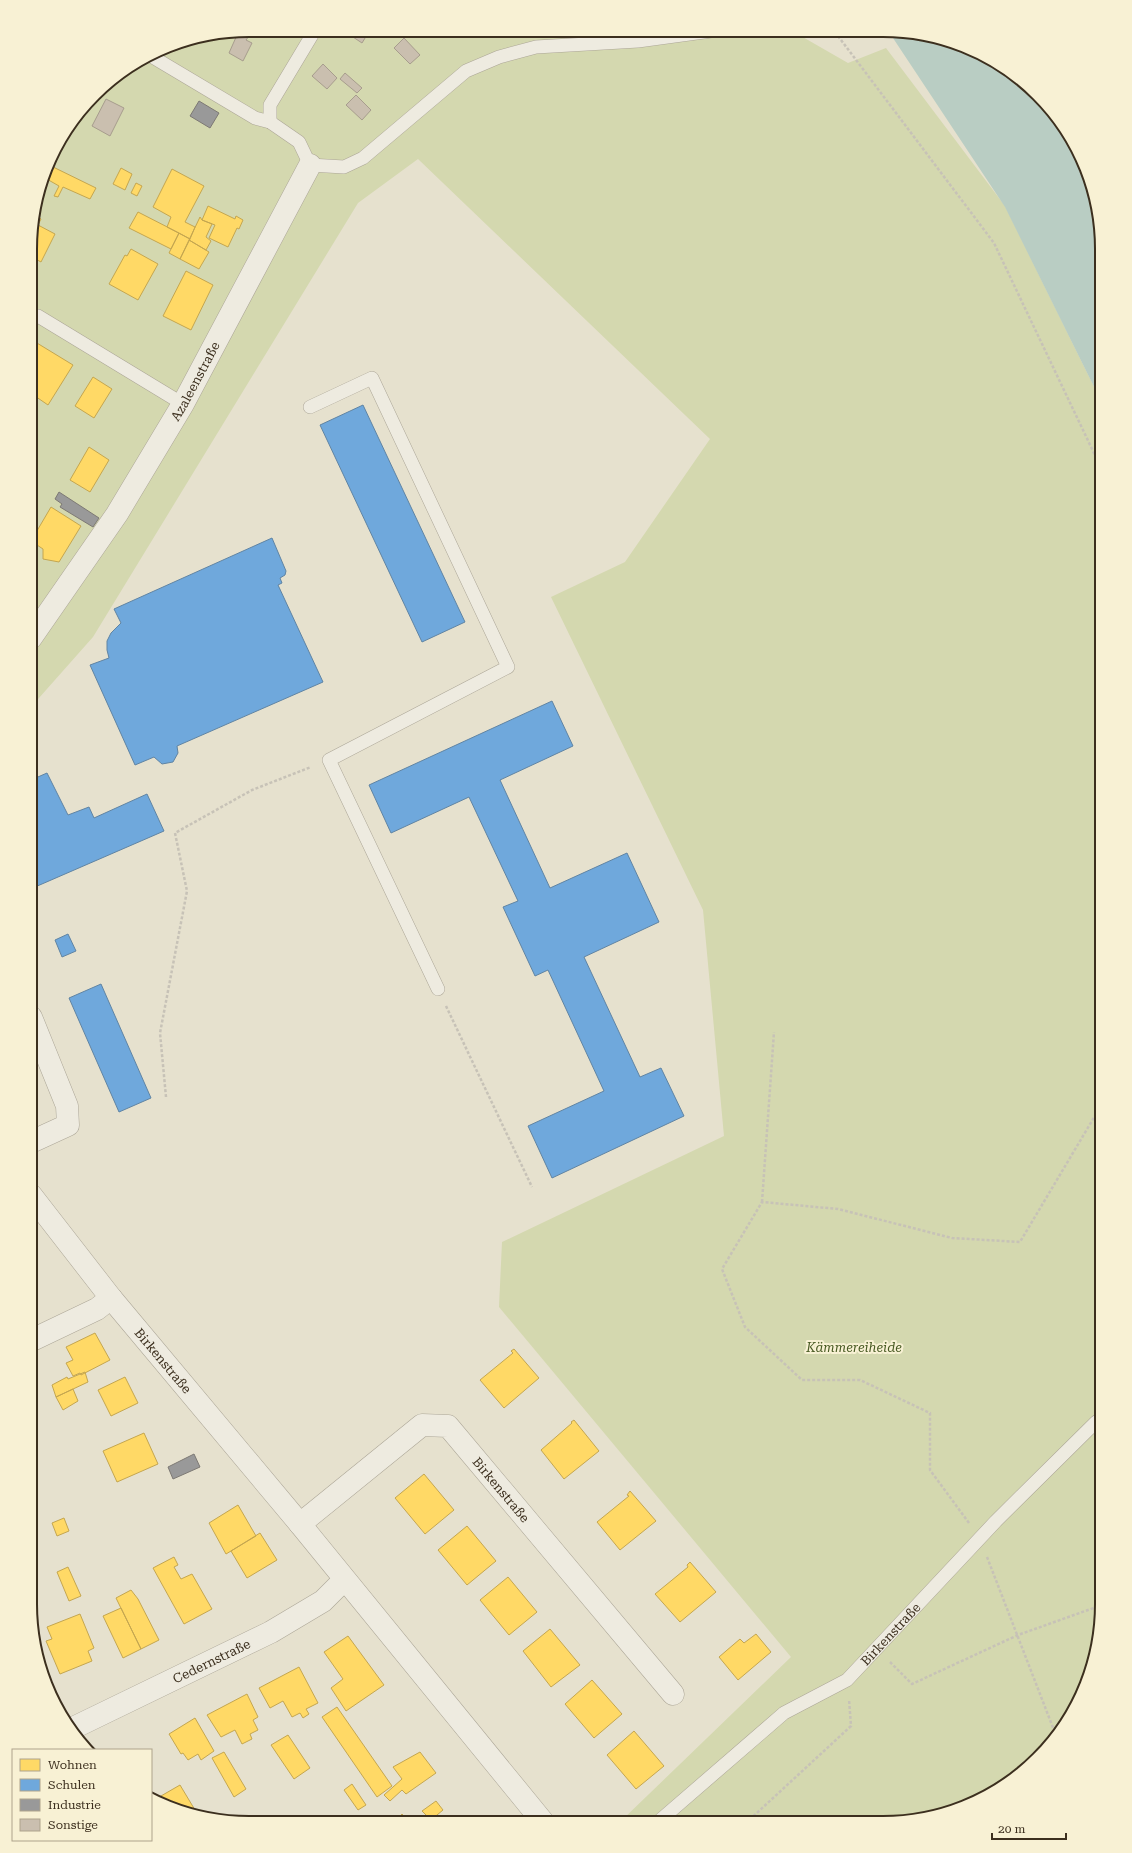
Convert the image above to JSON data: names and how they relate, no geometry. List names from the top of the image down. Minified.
{"streets":{"street":["Azaleenstraße","Birkenstraße","Cedernstraße"]},"crossings":[["Birkenstraße","Cedernstraße"]],"parks":["Kämmereiheide"],"legend":["Wohnen","Schulen","Industrie","Sonstige"],"scale_bar":"20 m"}
